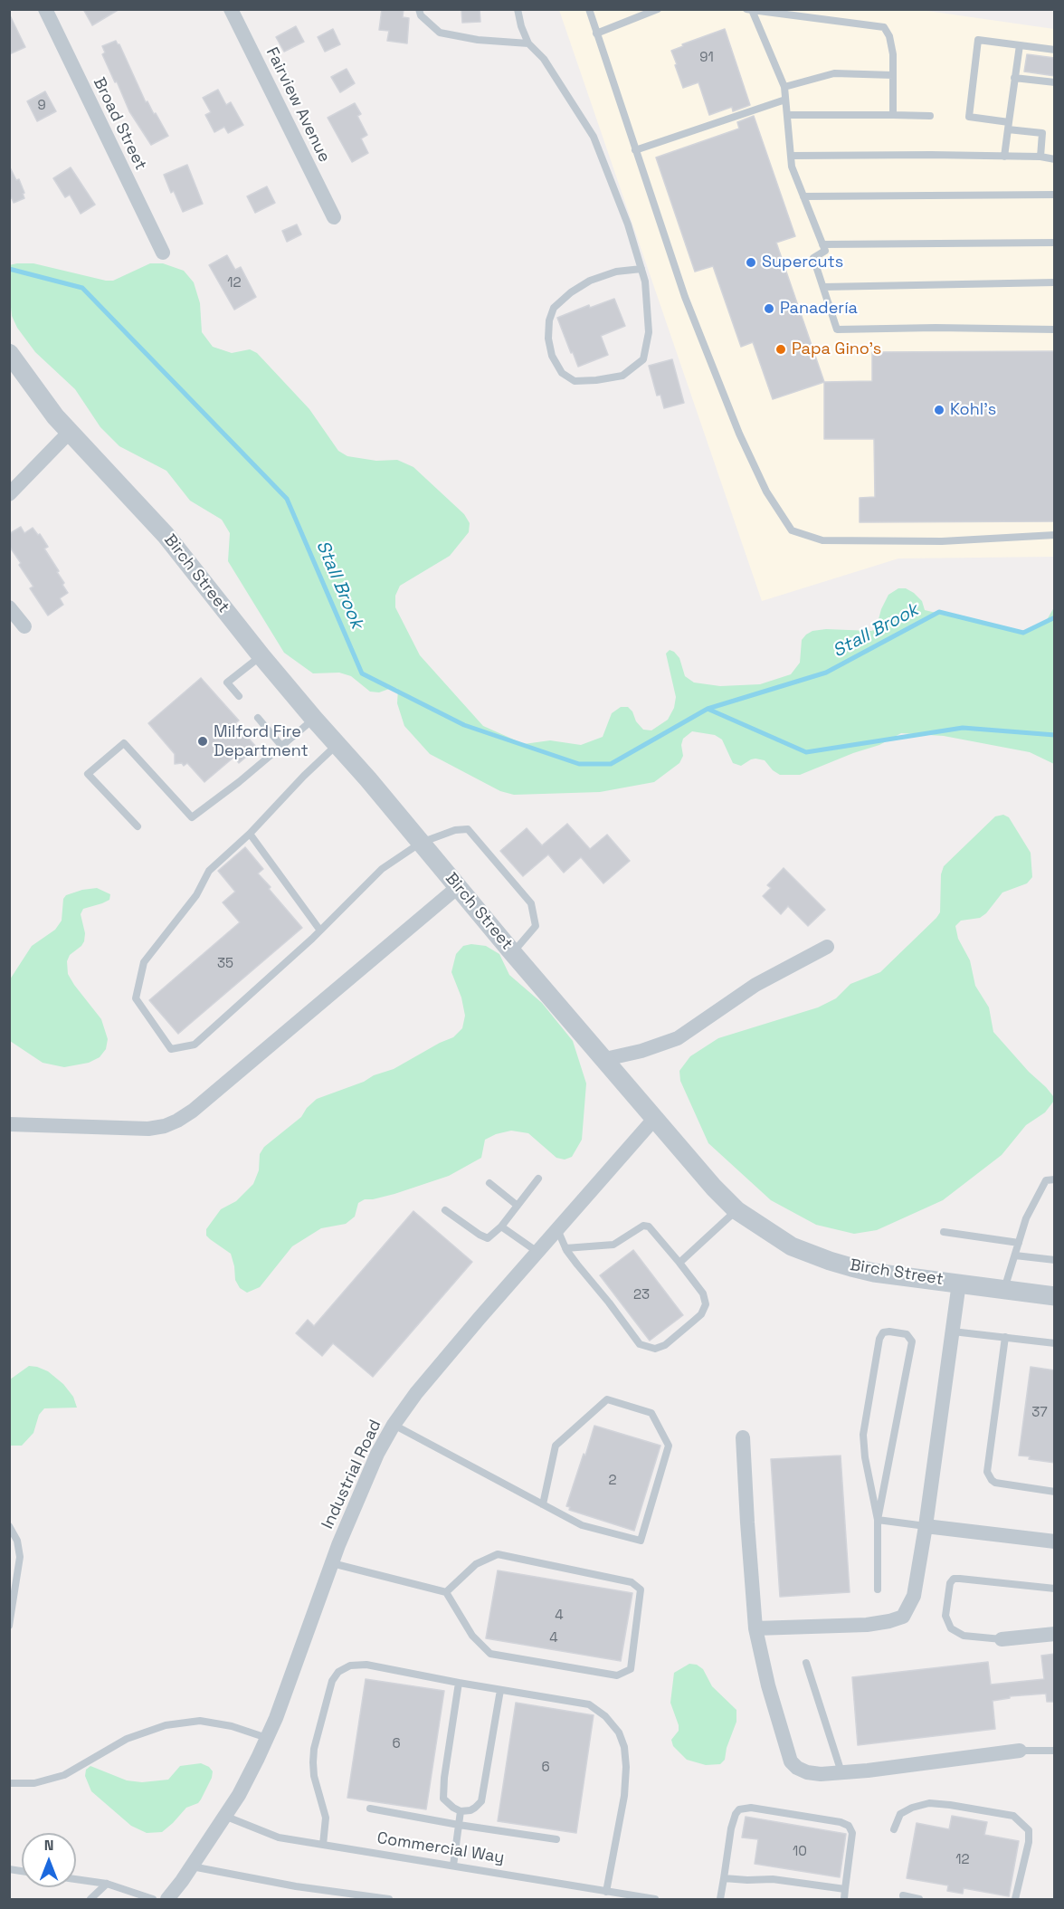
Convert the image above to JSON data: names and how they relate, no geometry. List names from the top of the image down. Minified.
{"streets":{"street":["Fairview Avenue","Broad Street","Birch Street","Industrial Road"],"lane":["Commercial Way"]},"crossings":[["Birch Street","Industrial Road"],["Industrial Road","Commercial Way"]],"water":["Stall Brook"],"places":["Supercuts","Panadería","Papa Gino's","Kohl's","Milford Fire Department"],"house_numbers":["91","9","12","35","23","37","2","4","4","6","6","10","12"],"north":"top"}
